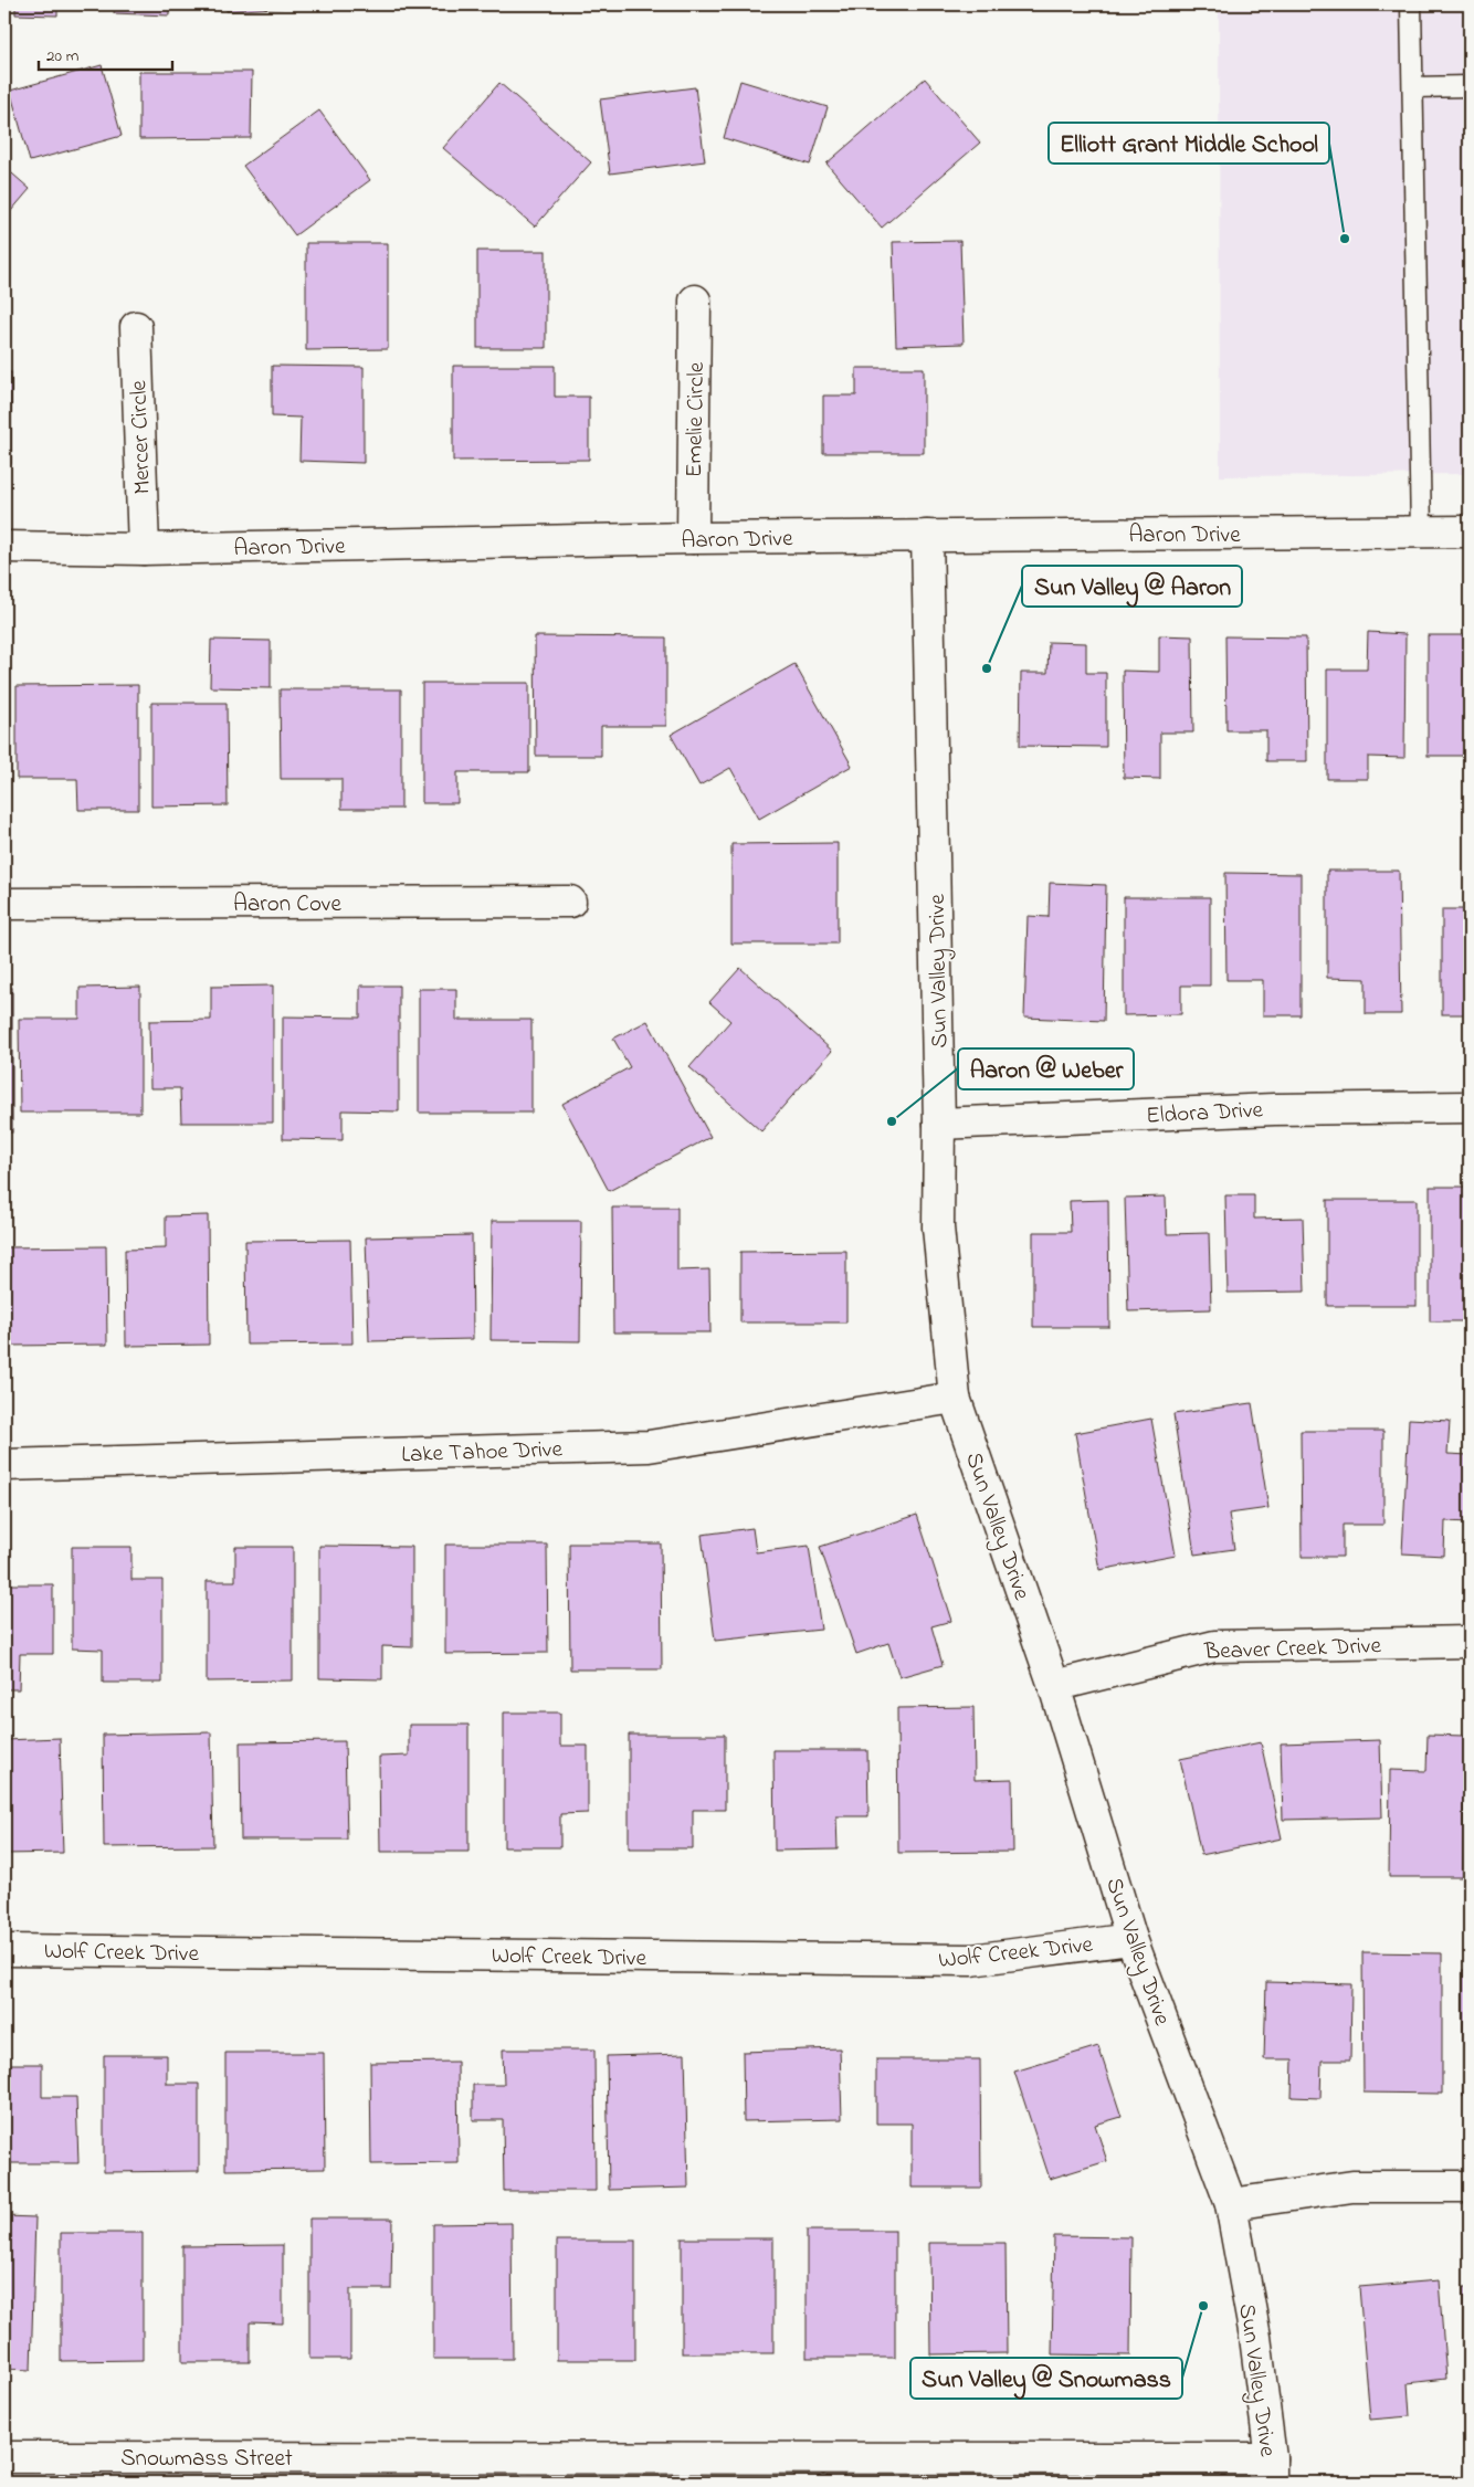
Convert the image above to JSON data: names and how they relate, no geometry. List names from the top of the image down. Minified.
{"streets":{"street":["Emelie Circle","Mercer Circle","Aaron Drive","Aaron Cove","Sun Valley Drive","Eldora Drive","Lake Tahoe Drive","Beaver Creek Drive","Wolf Creek Drive","Snowmass Street"]},"crossings":[["Emelie Circle","Aaron Drive"],["Mercer Circle","Aaron Drive"],["Aaron Drive","Sun Valley Drive"],["Sun Valley Drive","Eldora Drive"],["Sun Valley Drive","Lake Tahoe Drive"],["Sun Valley Drive","Beaver Creek Drive"],["Sun Valley Drive","Wolf Creek Drive"],["Sun Valley Drive","Snowmass Street"]],"places":["Elliott Grant Middle School","Sun Valley @ Aaron","Aaron @ Weber","Sun Valley @ Snowmass"],"scale_bar":"20 m"}
